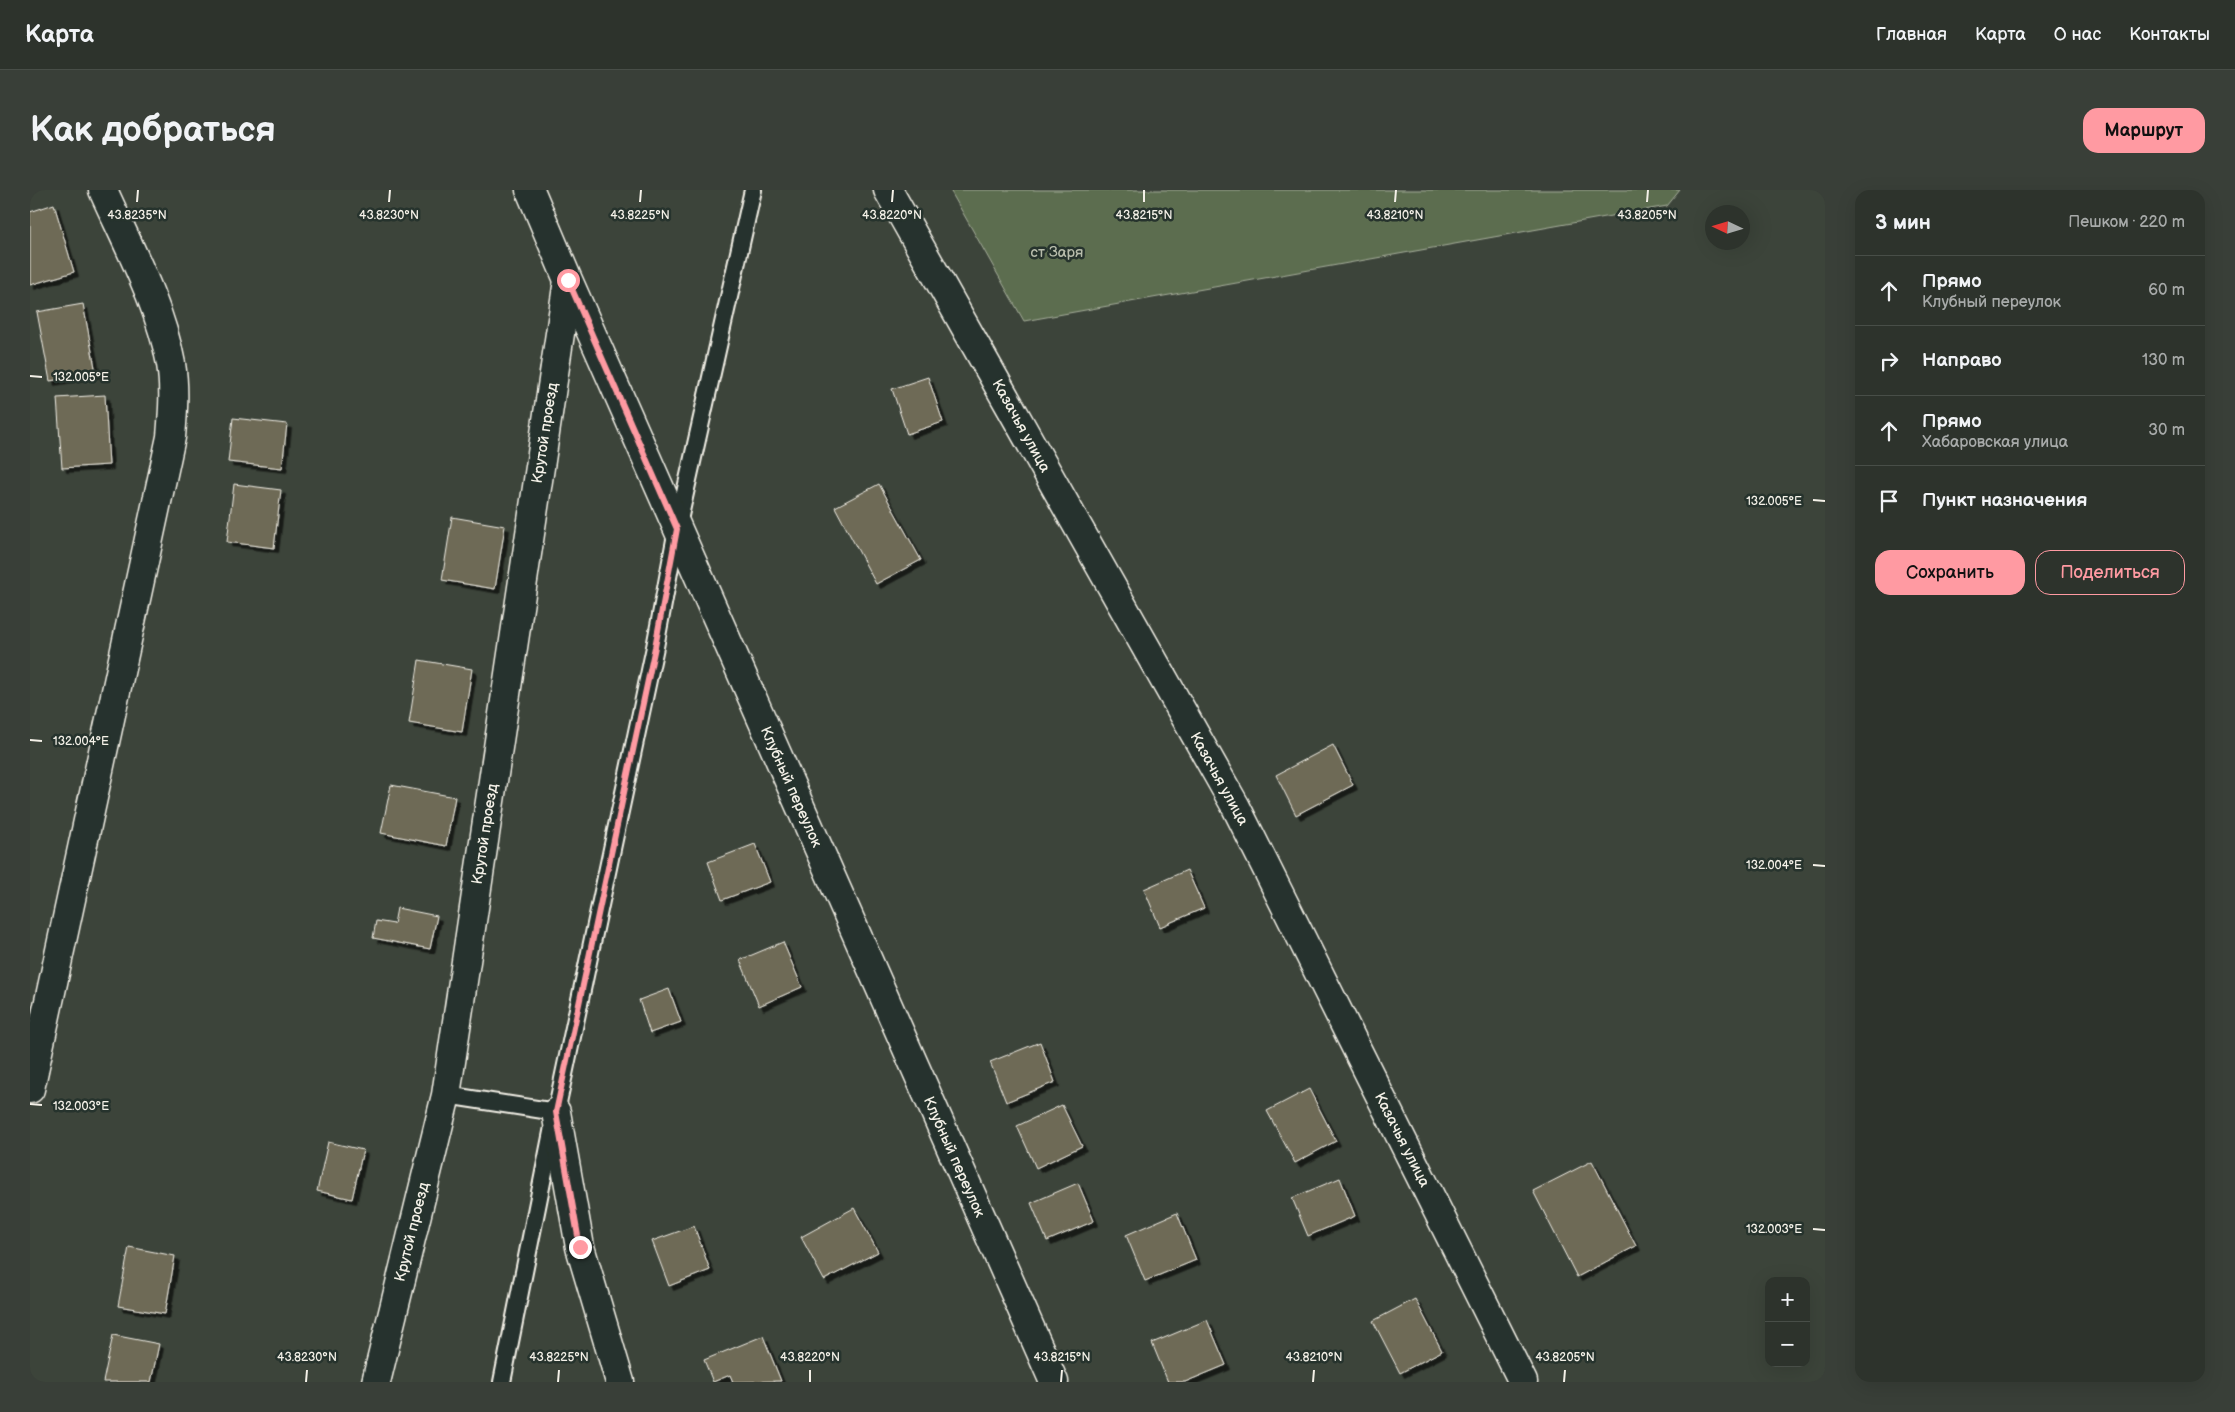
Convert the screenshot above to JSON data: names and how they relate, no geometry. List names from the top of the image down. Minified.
{"streets":{"street":["Казачья улица","Крутой проезд","Клубный переулок"]},"crossings":[["Крутой проезд","Клубный переулок"]],"parks":["ст Заря"],"north":"left","page":{"header":"Карта","nav":["Главная","Карта","О нас","Контакты"],"buttons":["Маршрут",["Сохранить","Поделиться"]],"title":"Как добраться","heading":["3 мин","Пешком · 220 m"],"list":[["Прямо","Клубный переулок","60 m"],["Направо","130 m"],["Прямо","Хабаровская улица","30 m"],"Пункт назначения"],"map_buttons":["+","−"]},"coordinates":["43.8235°N","43.8230°N","43.8225°N","43.8220°N","43.8215°N","43.8210°N","43.8205°N","132.005°E","132.004°E","132.003°E"]}
